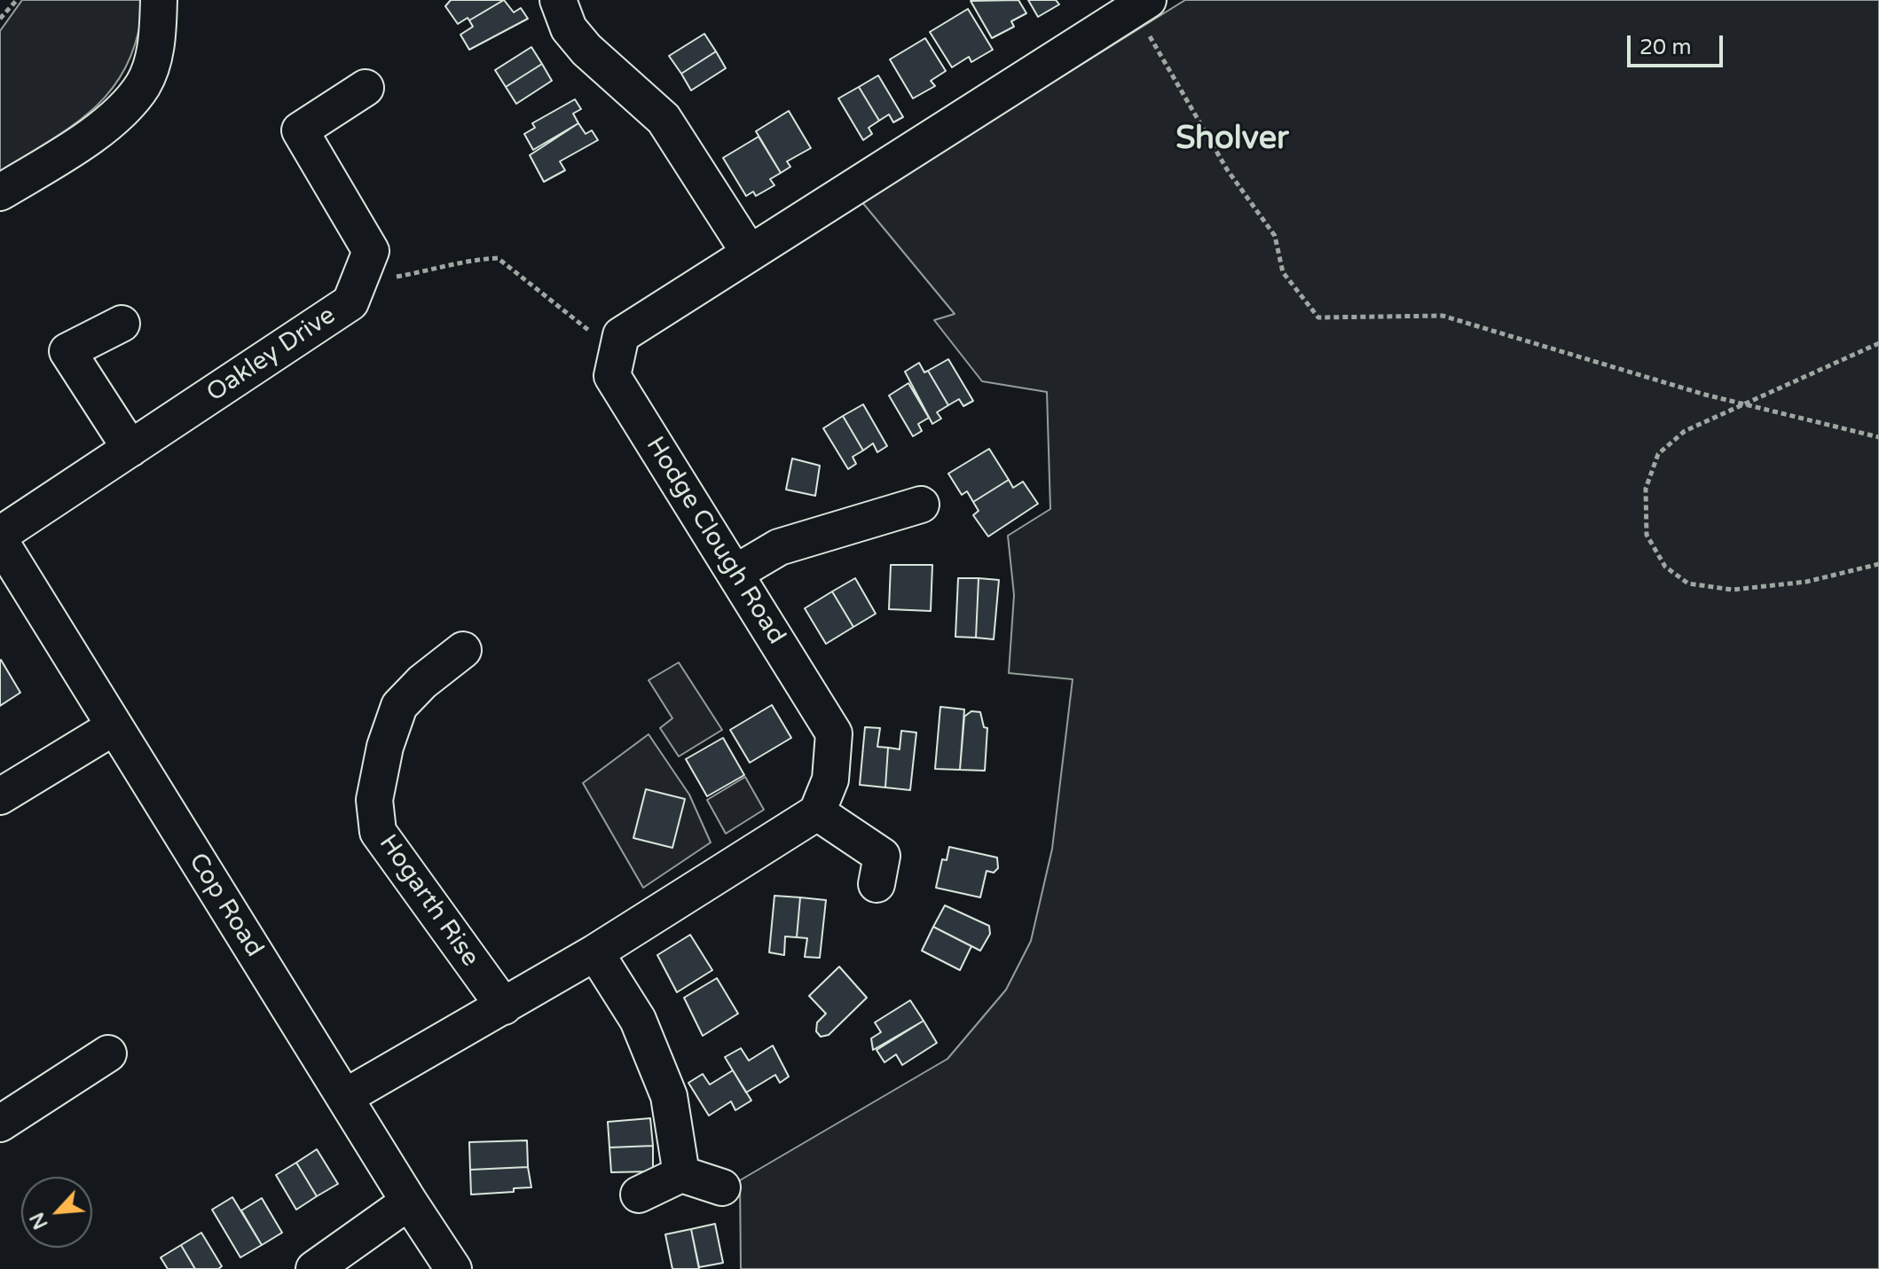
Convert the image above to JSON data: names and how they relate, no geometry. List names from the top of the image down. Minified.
{"streets":{"street":["Oakley Drive","Hodge Clough Road","Hogarth Rise","Cop Road"]},"districts":["Sholver"],"scale_bar":"20 m","north":"bottom left"}
